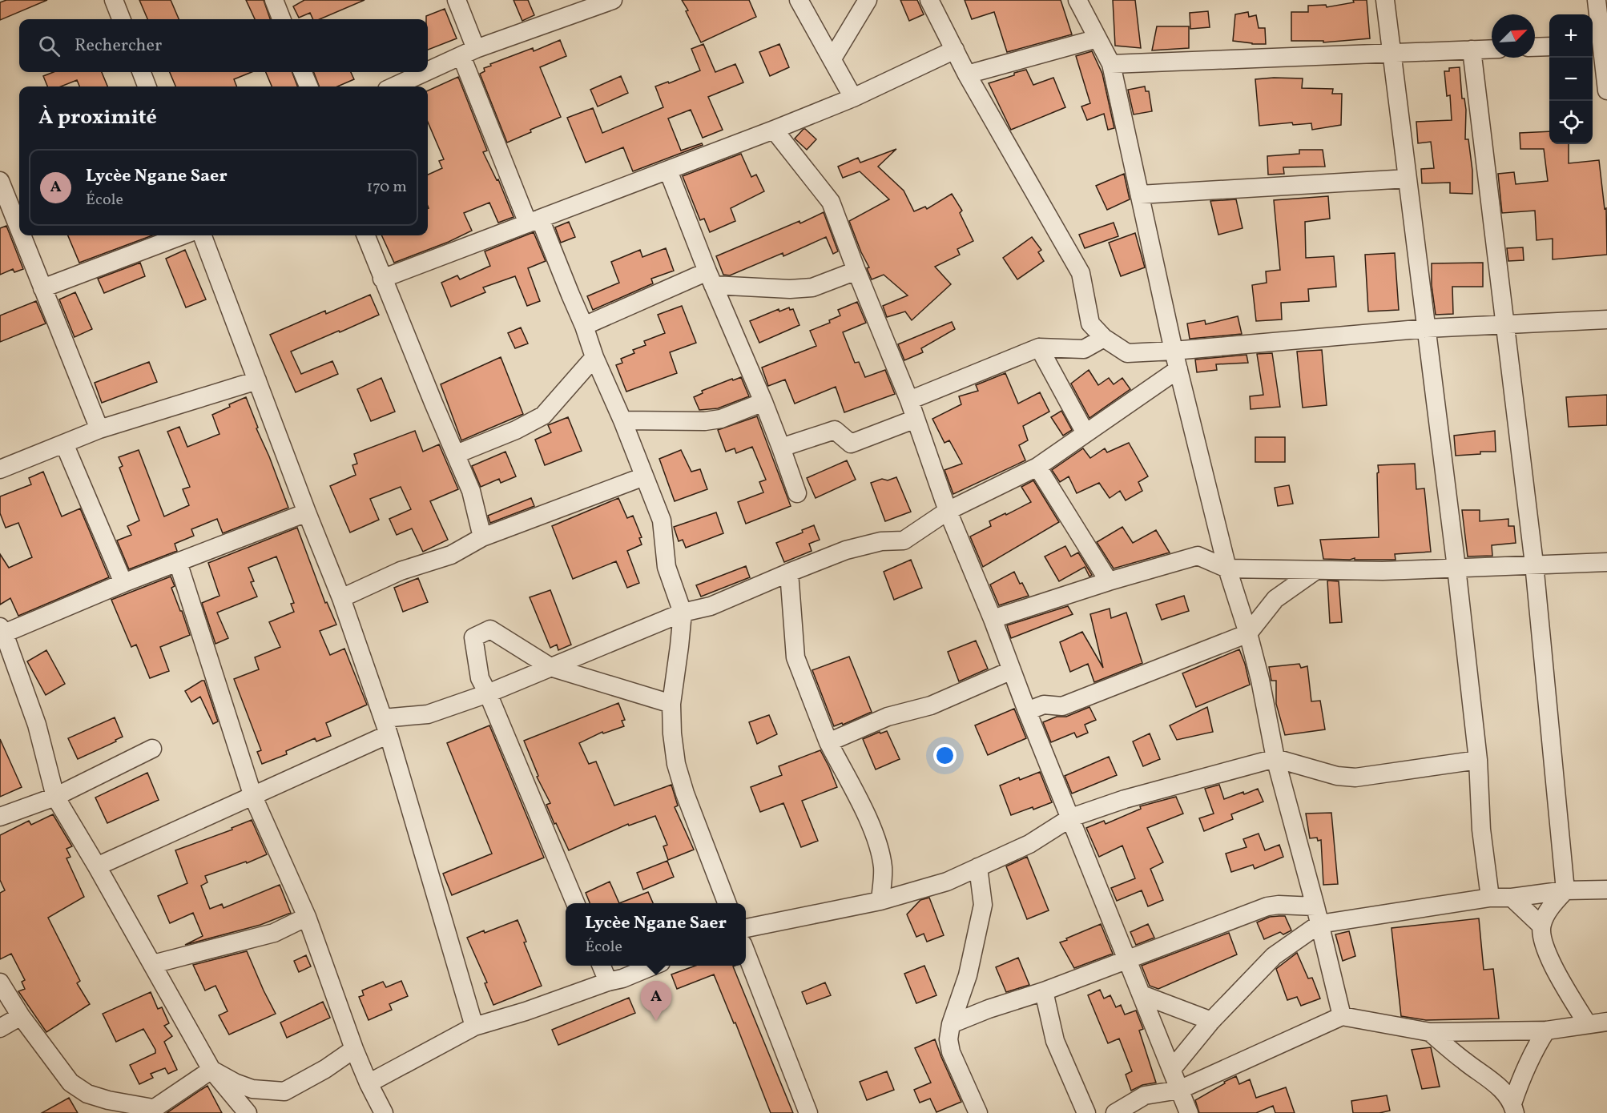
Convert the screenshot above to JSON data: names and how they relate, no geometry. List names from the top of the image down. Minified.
{"north":"top right","page":{"map_buttons":["+","−"],"search":"Rechercher","heading":"À proximité","list":[{"mark":"A","name":"Lycèe Ngane Saer","note":"École","value":"170 m"}],"popup":["Lycèe Ngane Saer","École"],"pins":"A"}}
